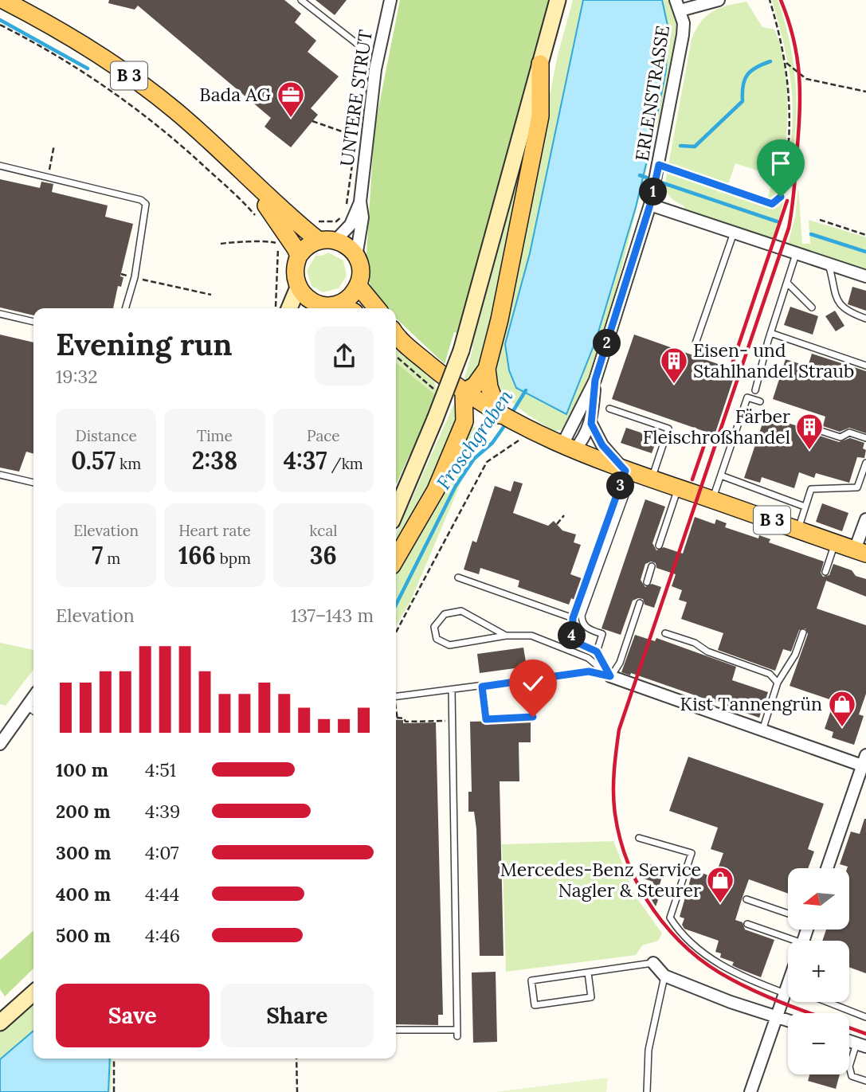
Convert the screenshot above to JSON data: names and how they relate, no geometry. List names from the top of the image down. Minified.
{"streets":{"main road":["B 3"],"street":["ERLENSTRASSE","UNTERE STRUT"]},"crossings":[["B 3","ERLENSTRASSE"],["B 3","UNTERE STRUT"]],"water":["Froschgraben"],"places":{"office":["Bada AG"],"building":["Eisen- und Stahlhandel Straub","Färber Fleischroßhandel"],"shop":["Kist Tannengrün","Mercedes-Benz Service Nagler & Steurer"]},"north":"left","page":{"pins":["1","2","3","4"],"heading":["Evening run","19:32"],"stats":[["Distance","0.57 km"],["Time","2:38"],["Pace","4:37 /km"],["Elevation","7 m"],["Heart rate","166 bpm"],["kcal","36"]],"chart":["Elevation","137–143 m"],"list":[{"name":"100 m","note":"4:51"},{"name":"200 m","note":"4:39"},{"name":"300 m","note":"4:07"},{"name":"400 m","note":"4:44"},{"name":"500 m","note":"4:46"}],"map_buttons":["+","−"],"buttons":["Save","Share"]}}
